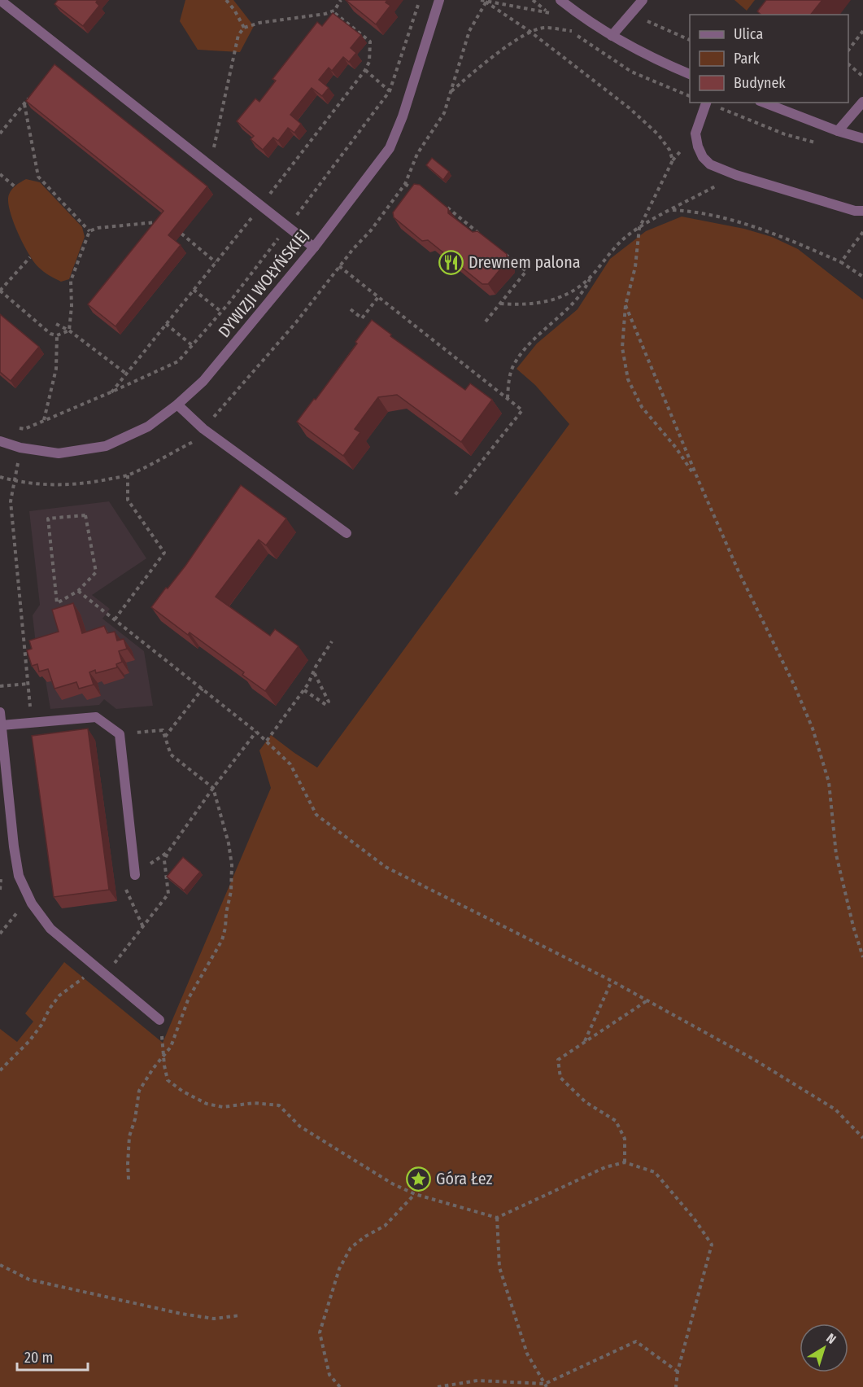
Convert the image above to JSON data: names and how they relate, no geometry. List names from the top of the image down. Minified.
{"streets":{"street":["DYWIZJI WOŁYŃSKIEJ"]},"places":{"restaurant":["Drewnem palona"],"place":["Góra Łez"]},"legend":["Ulica","Park","Budynek"],"scale_bar":"20 m","north":"top right"}
